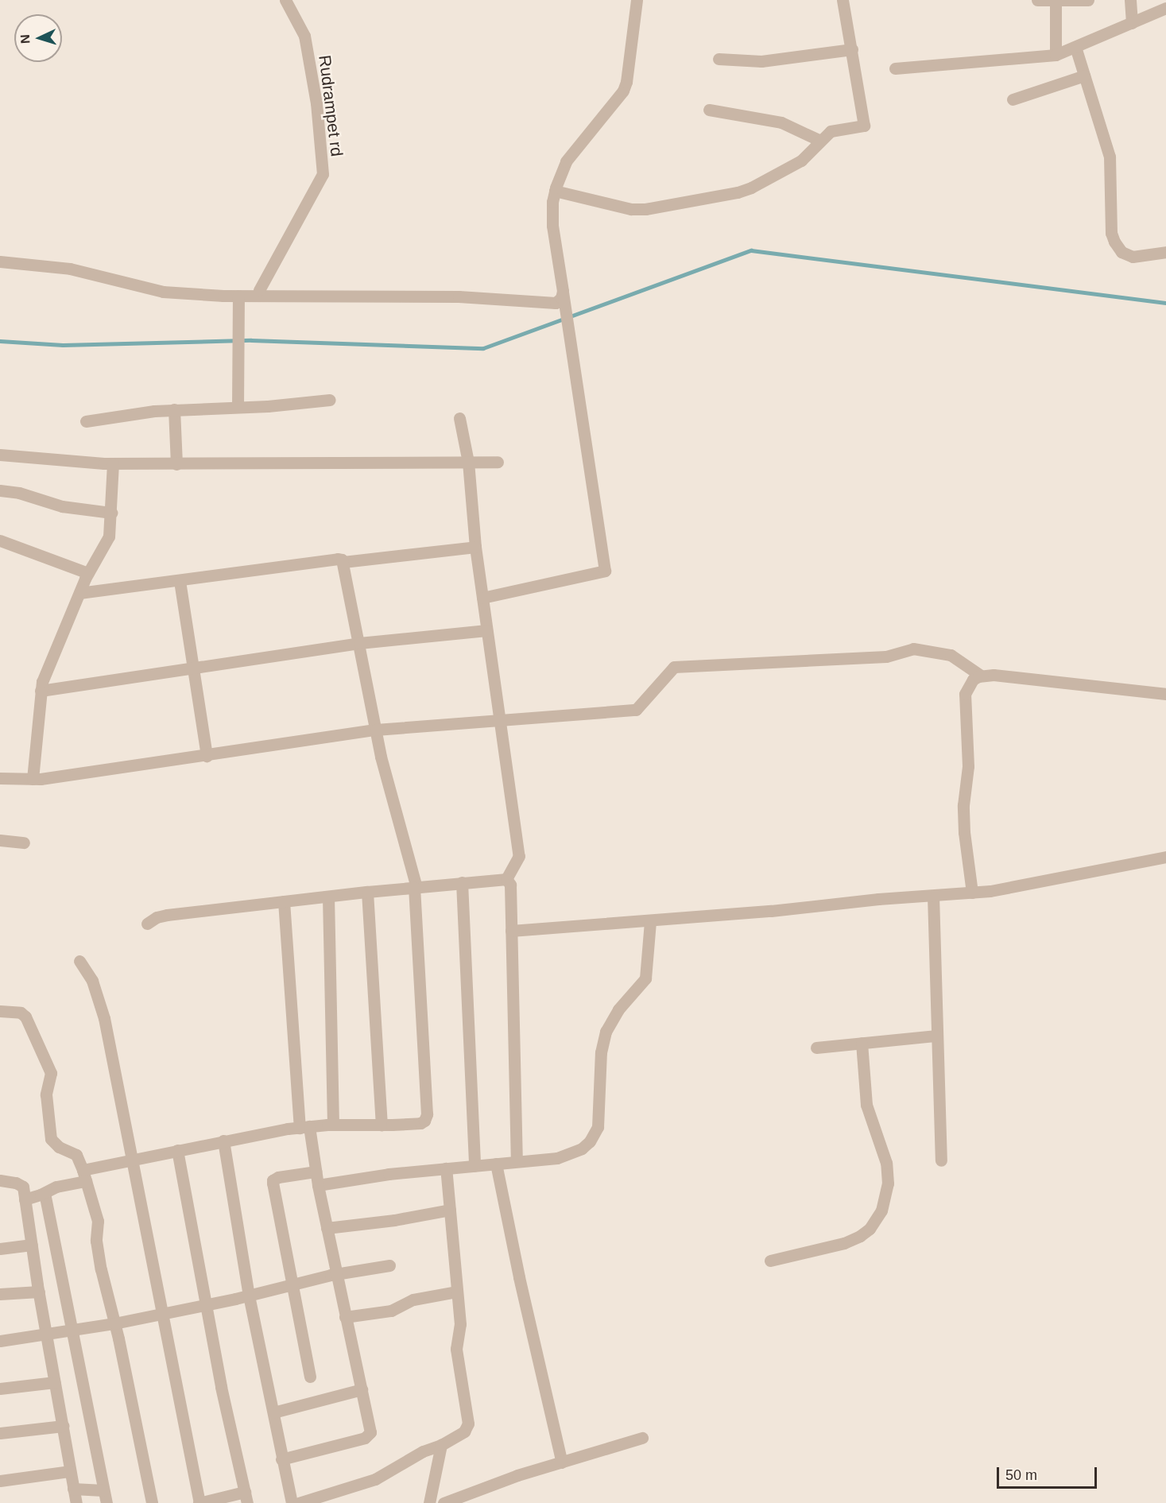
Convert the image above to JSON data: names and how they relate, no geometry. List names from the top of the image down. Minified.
{"streets":{"street":["Rudrampet rd"]},"scale_bar":"50 m","north":"left"}
